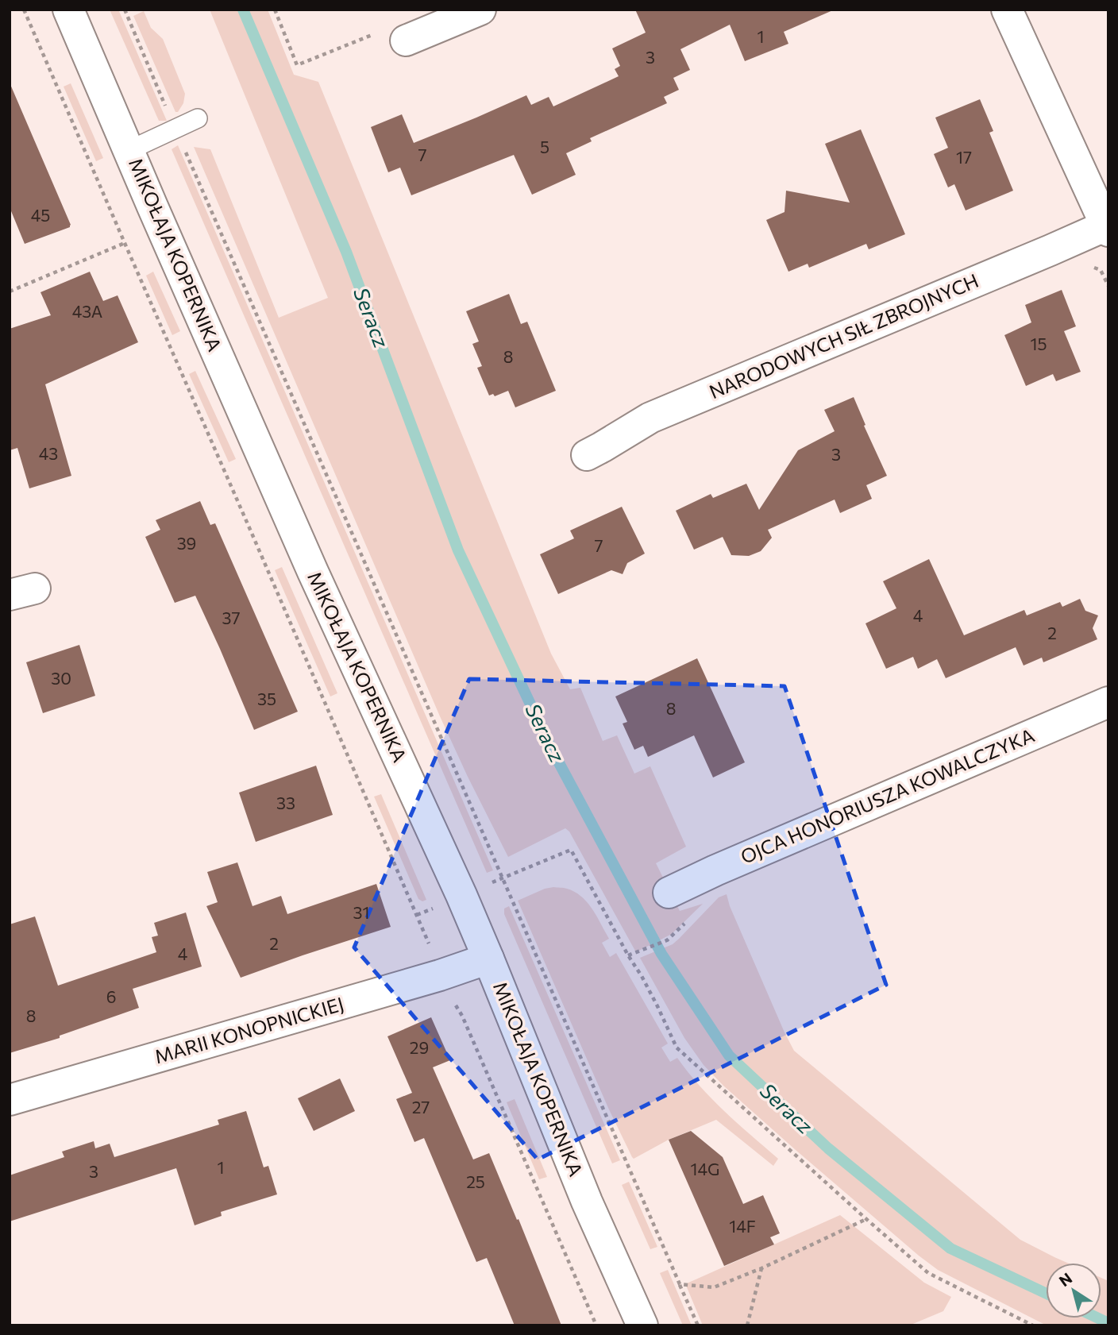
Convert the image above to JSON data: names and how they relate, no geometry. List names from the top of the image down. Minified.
{"streets":{"street":["MIKOŁAJA KOPERNIKA","NARODOWYCH SIŁ ZBROJNYCH","OJCA HONORIUSZA KOWALCZYKA","MARII KONOPNICKIEJ"]},"crossings":[["MIKOŁAJA KOPERNIKA","MARII KONOPNICKIEJ"]],"water":["Seracz"],"house_numbers":["1","3","5","7","17","45","43A","15","8","43","3","39","7","4","37","2","30","35","8","33","31","2","4","6","8","29","27","1","14G","3","25","14F"],"north":"top left"}
